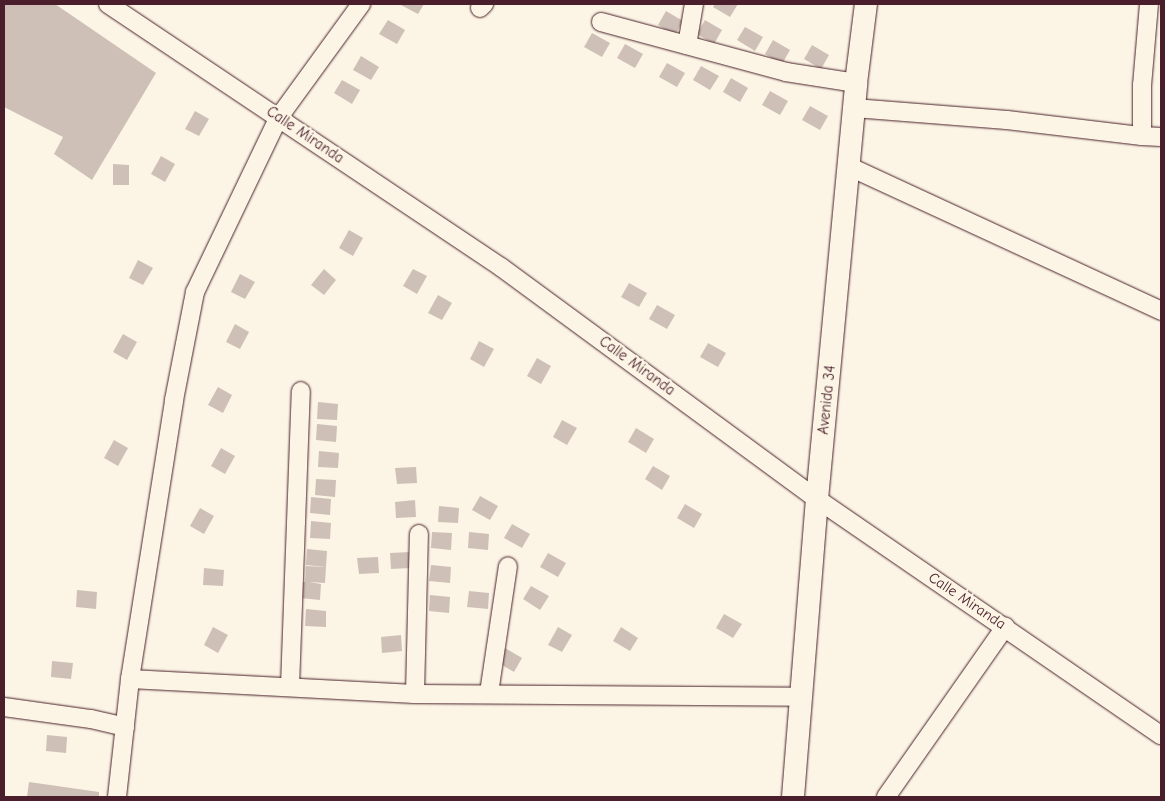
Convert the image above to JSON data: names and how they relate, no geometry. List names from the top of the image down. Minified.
{"streets":{"street":["Calle Miranda","Avenida 34"]},"crossings":[["Calle Miranda","Avenida 34"]]}
